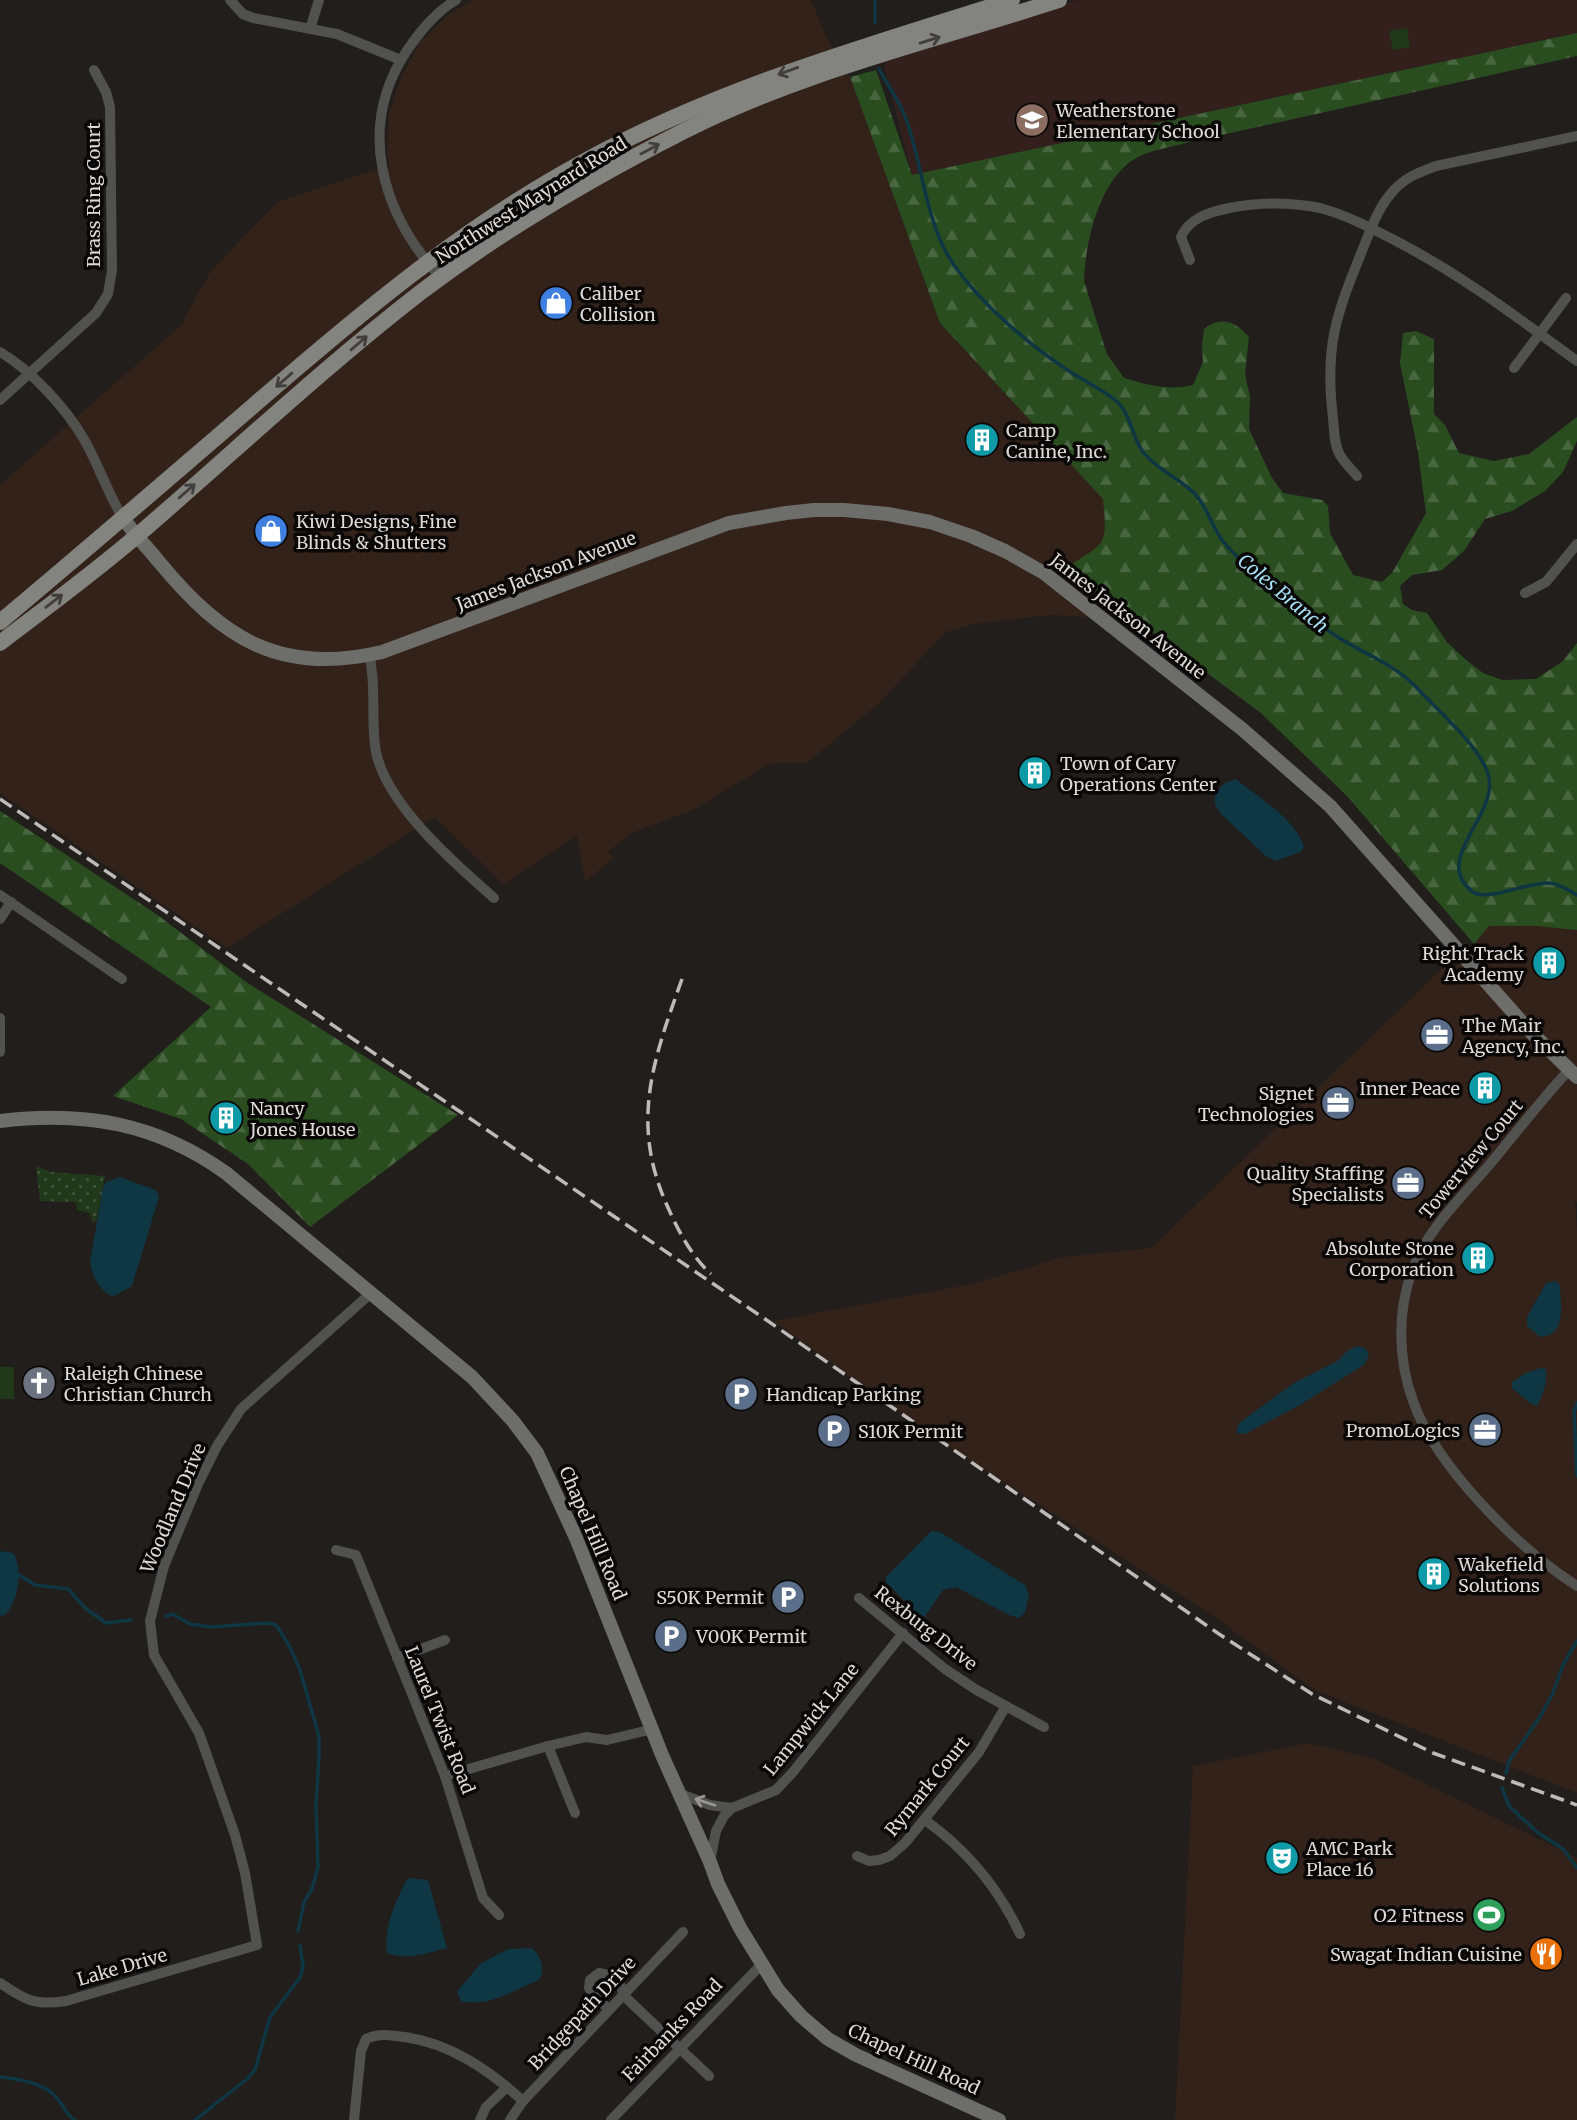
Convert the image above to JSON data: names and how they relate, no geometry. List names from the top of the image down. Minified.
{"streets":{"main road":["Northwest Maynard Road"],"street":["Brass Ring Court","James Jackson Avenue","Towerview Court","Woodland Drive","Chapel Hill Road","Rexburg Drive","Lampwick Lane","Laurel Twist Road","Rymark Court","Lake Drive","Bridgepath Drive","Fairbanks Road"]},"crossings":[["Northwest Maynard Road","James Jackson Avenue"],["James Jackson Avenue","Towerview Court"],["Woodland Drive","Chapel Hill Road"],["Woodland Drive","Lake Drive"],["Chapel Hill Road","Fairbanks Road"],["Rexburg Drive","Lampwick Lane"],["Rexburg Drive","Rymark Court"]],"water":["Coles Branch"],"places":{"school or university":["Weatherstone Elementary School"],"shop":["Caliber Collision","Kiwi Designs, Fine Blinds & Shutters"],"building":["Camp Canine, Inc.","Town of Cary Operations Center","Right Track Academy","Inner Peace","Nancy Jones House","Absolute Stone Corporation","Wakefield Solutions"],"office":["The Mair Agency, Inc.","Signet Technologies","Quality Staffing Specialists","PromoLogics"],"church":["Raleigh Chinese Christian Church"],"parking":["Handicap Parking","S10K Permit","S50K Permit","V00K Permit"],"theatre":["AMC Park Place 16"],"sports":["O2 Fitness"],"restaurant":["Swagat Indian Cuisine"]}}
